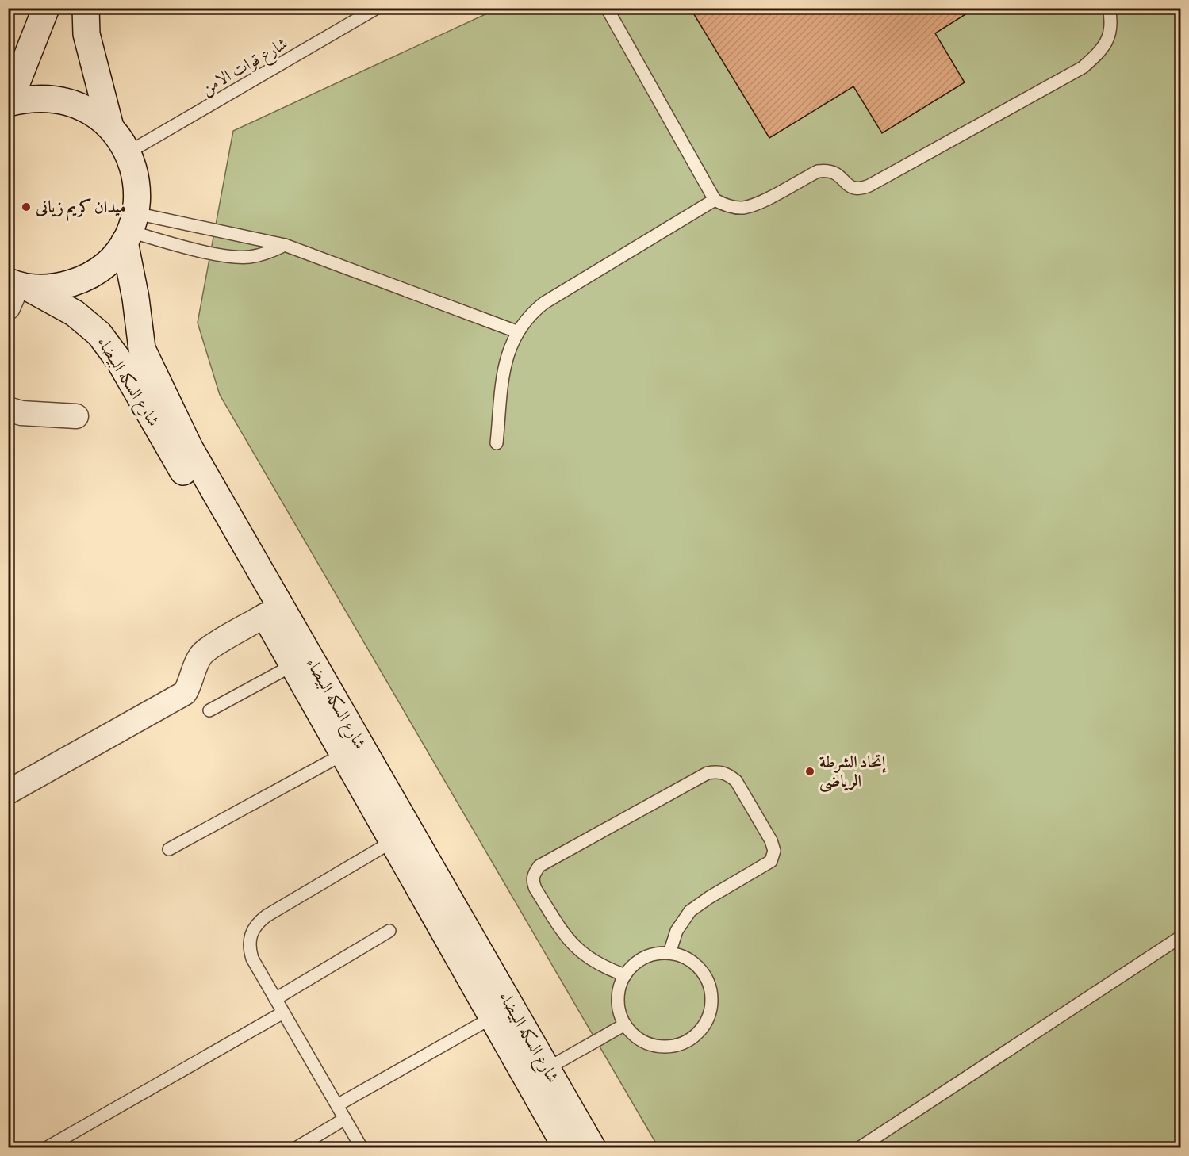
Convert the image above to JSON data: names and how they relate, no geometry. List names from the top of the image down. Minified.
{"streets":{"street":["شارع السكه البيضاء"],"lane":["شارع قوات الامن"]},"places":["ميدان كريم زيانى","إتحاد الشرطة الرياضى"]}
